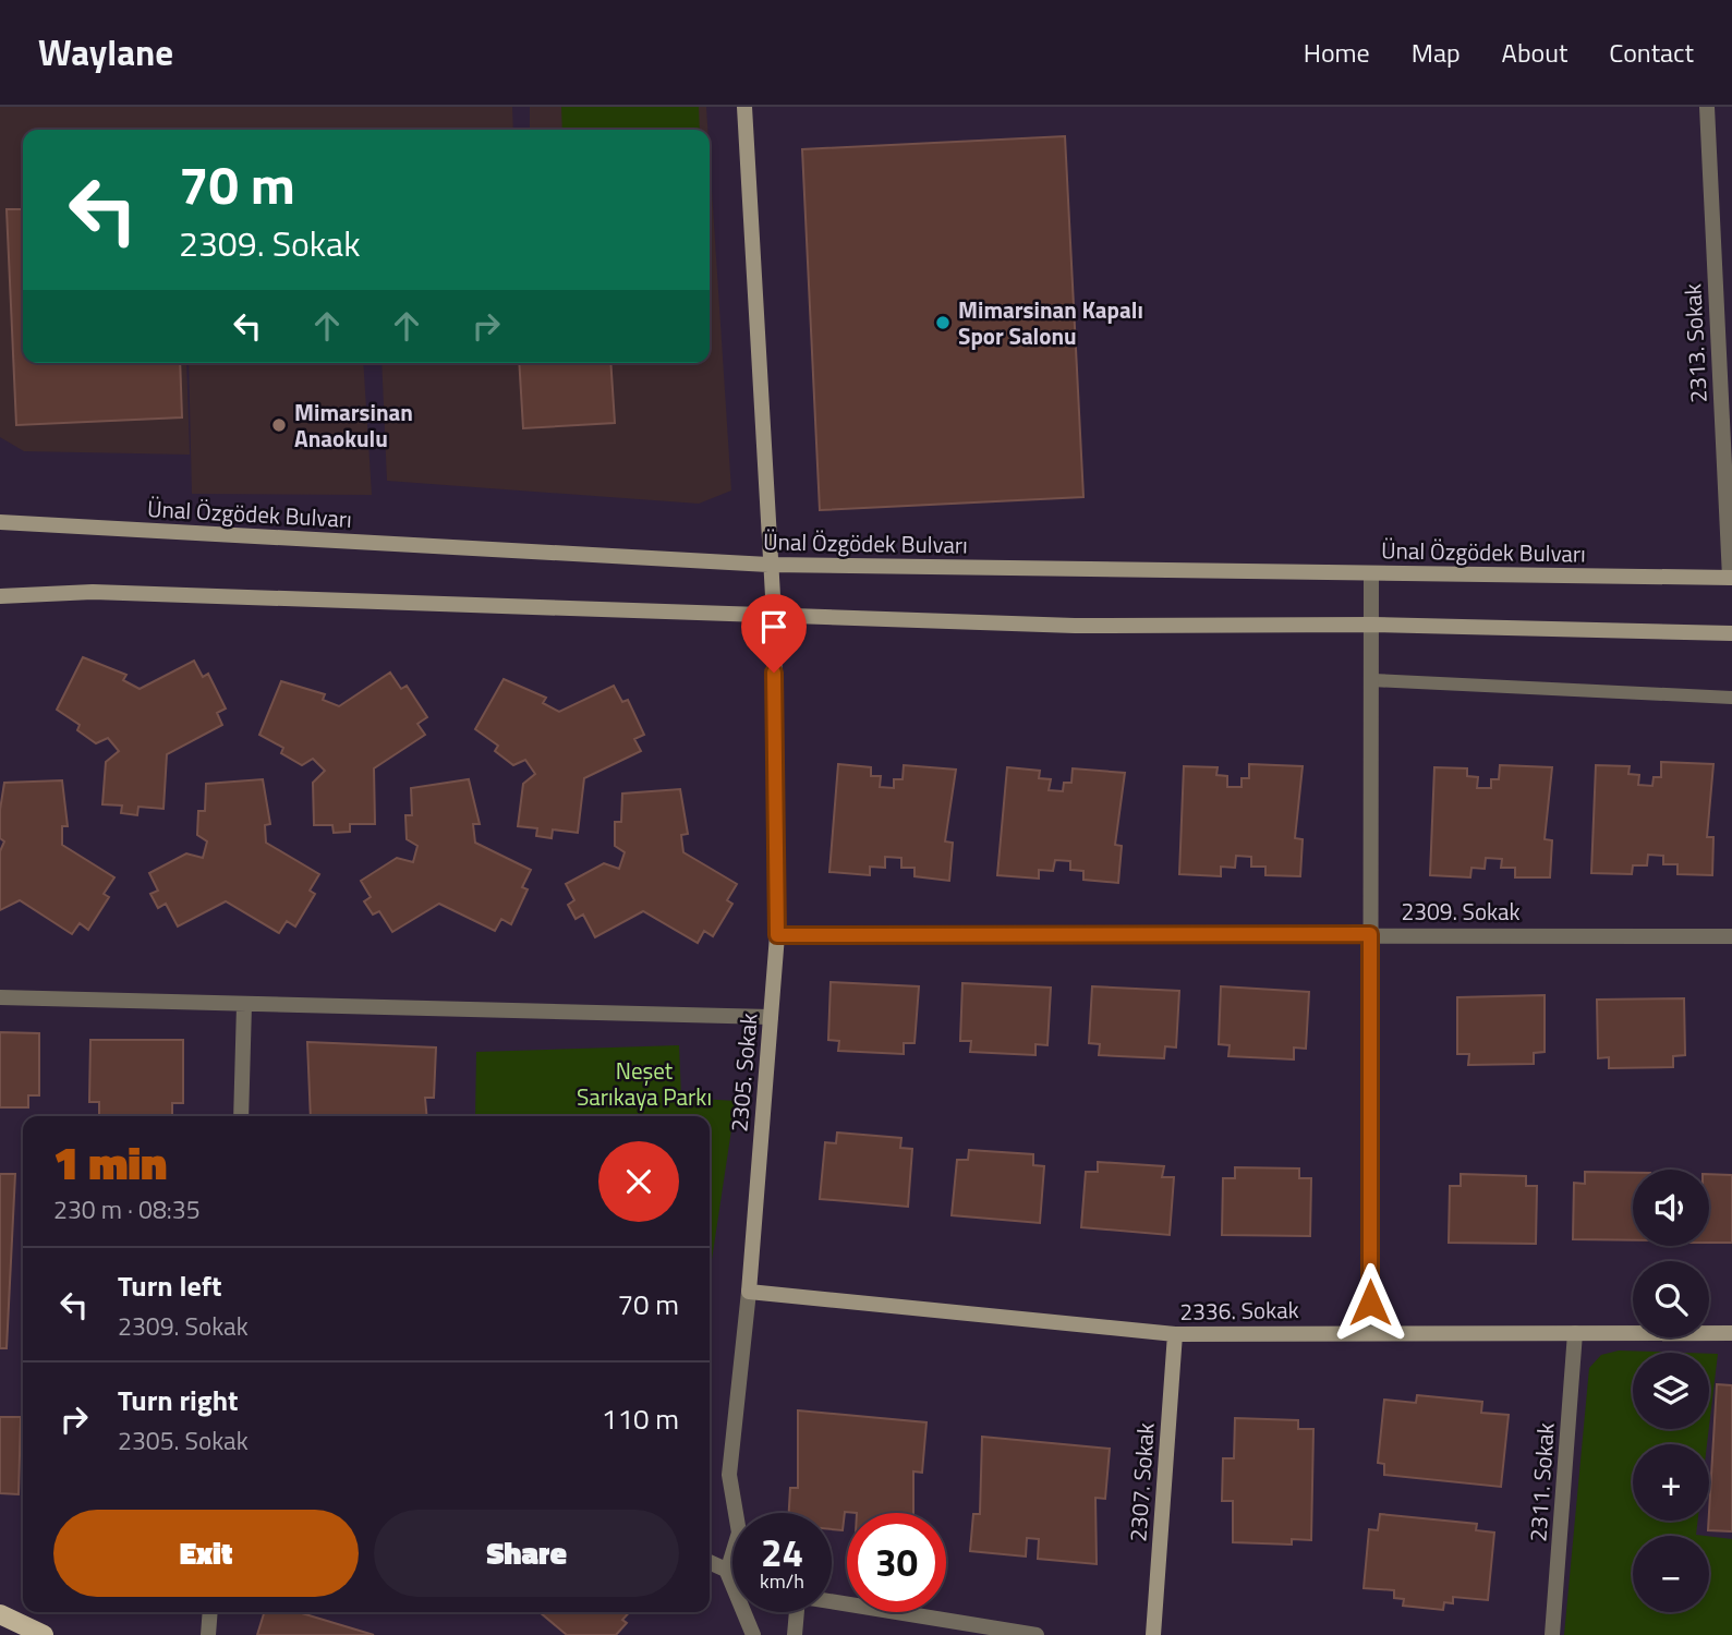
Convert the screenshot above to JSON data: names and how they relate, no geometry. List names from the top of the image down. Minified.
{"streets":{"main road":["Ünal Özgödek Bulvarı","2305. Sokak","2336. Sokak","2307. Sokak"],"street":["2313. Sokak","2309. Sokak","2311. Sokak"]},"crossings":[["2313. Sokak","Ünal Özgödek Bulvarı"],["Ünal Özgödek Bulvarı","2305. Sokak"],["2309. Sokak","2305. Sokak"],["2305. Sokak","2336. Sokak"],["2336. Sokak","2307. Sokak"],["2336. Sokak","2311. Sokak"]],"parks":["Neşet Sarıkaya Parkı"],"places":["Mimarsinan Kapalı Spor Salonu","Mimarsinan Anaokulu"],"page":{"header":"Waylane","nav":["Home","Map","About","Contact"],"turn":["70 m","2309. Sokak"],"heading":["1 min","230 m · 08:35"],"map_buttons":["+","−"],"list":[{"name":"Turn left","note":"2309. Sokak","value":"70 m"},{"name":"Turn right","note":"2305. Sokak","value":"110 m"}],"buttons":["Exit","Share"],"speed":"24 km/h","limit":"30"}}
